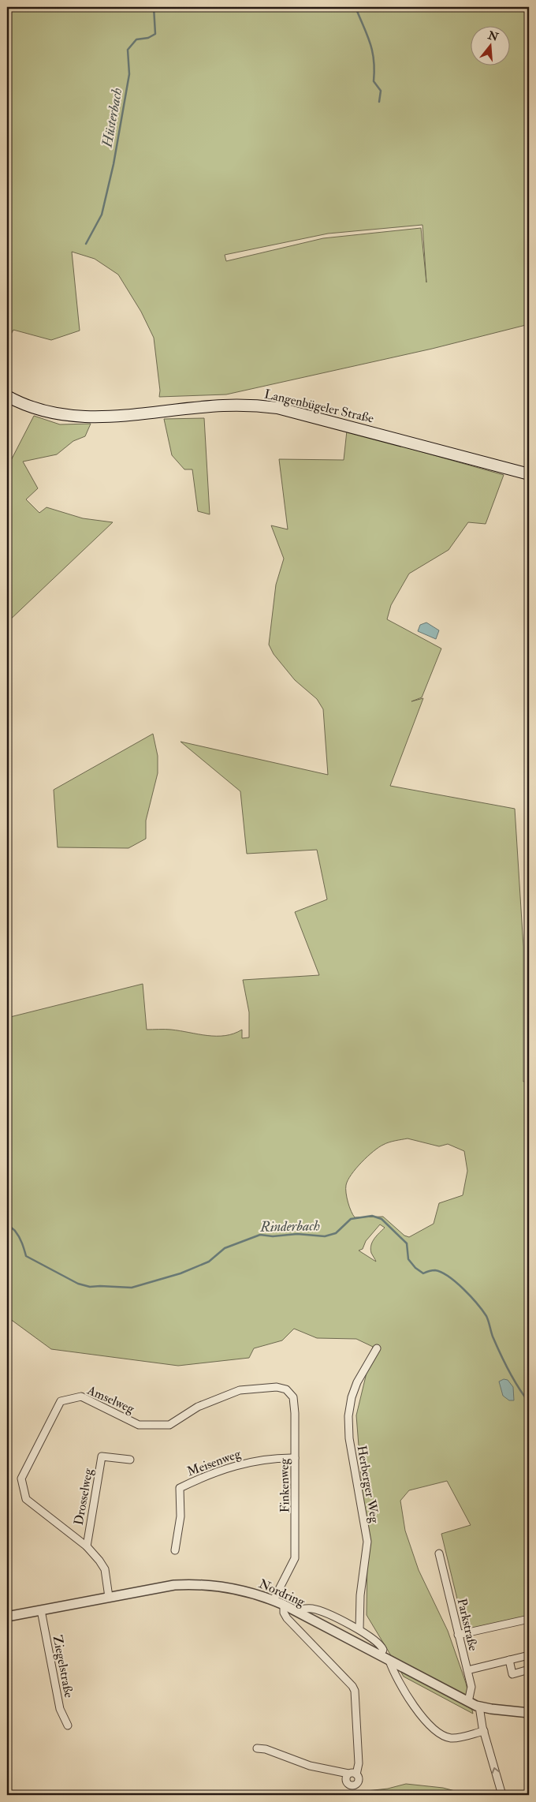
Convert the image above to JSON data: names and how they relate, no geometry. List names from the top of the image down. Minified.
{"streets":{"main road":["Langenbügeler Straße"],"street":["Amselweg","Meisenweg","Herberger Weg","Finkenweg","Drosselweg","Nordring","Parkstraße","Ziegelstraße"]},"crossings":[["Amselweg","Finkenweg"],["Amselweg","Drosselweg"],["Amselweg","Nordring"],["Meisenweg","Finkenweg"],["Finkenweg","Nordring"],["Nordring","Parkstraße"],["Nordring","Ziegelstraße"]],"water":["Hüsterbach","Rinderbach"],"north":"top"}
